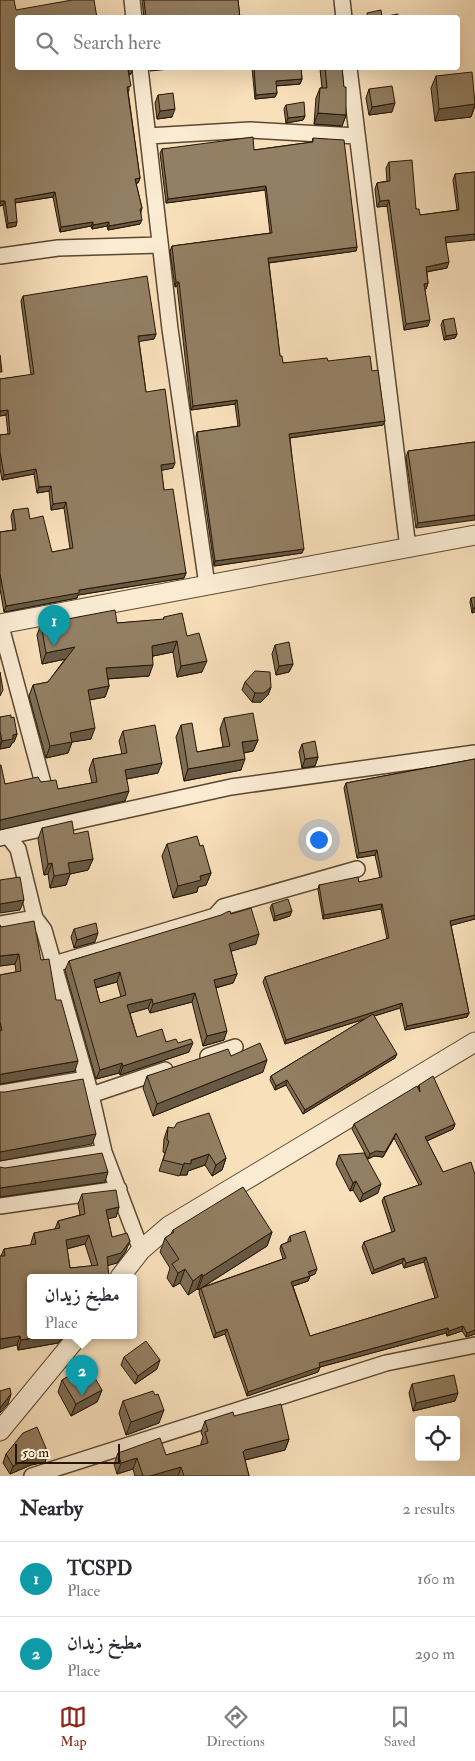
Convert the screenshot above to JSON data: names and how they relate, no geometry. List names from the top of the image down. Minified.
{"scale_bar":"50 m","page":{"search":"Search here","pins":["1","2"],"popup":["مطبخ زيدان","Place"],"scale":"50 m","heading":["Nearby","2 results"],"list":[{"mark":"1","name":"TCSPD","note":"Place","value":"160 m"},{"mark":"2","name":"مطبخ زيدان","note":"Place","value":"290 m"}],"nav":["Map","Directions","Saved"]}}
